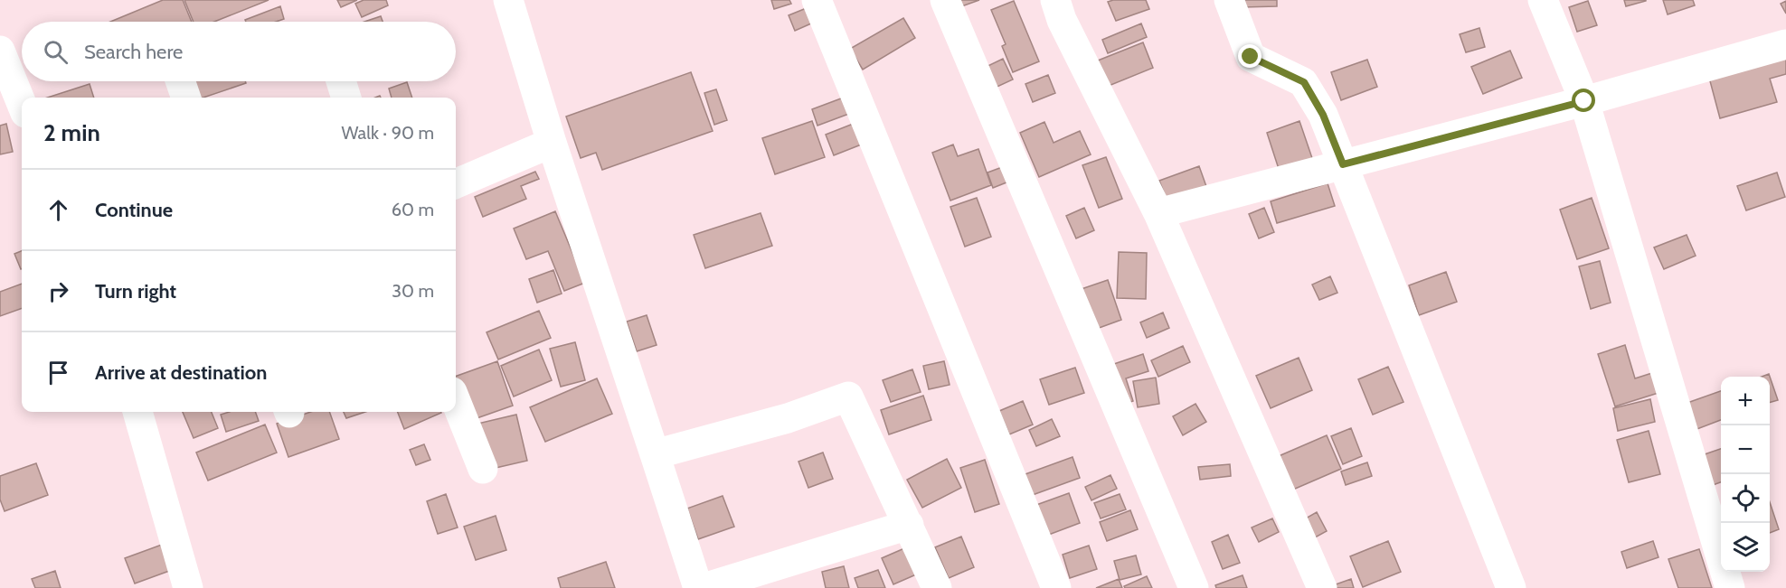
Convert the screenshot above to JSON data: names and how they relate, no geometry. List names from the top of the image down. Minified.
{"page":{"search":"Search here","heading":["2 min","Walk · 90 m"],"list":[["Continue","60 m"],["Turn right","30 m"],"Arrive at destination"],"map_buttons":["+","−"]}}
